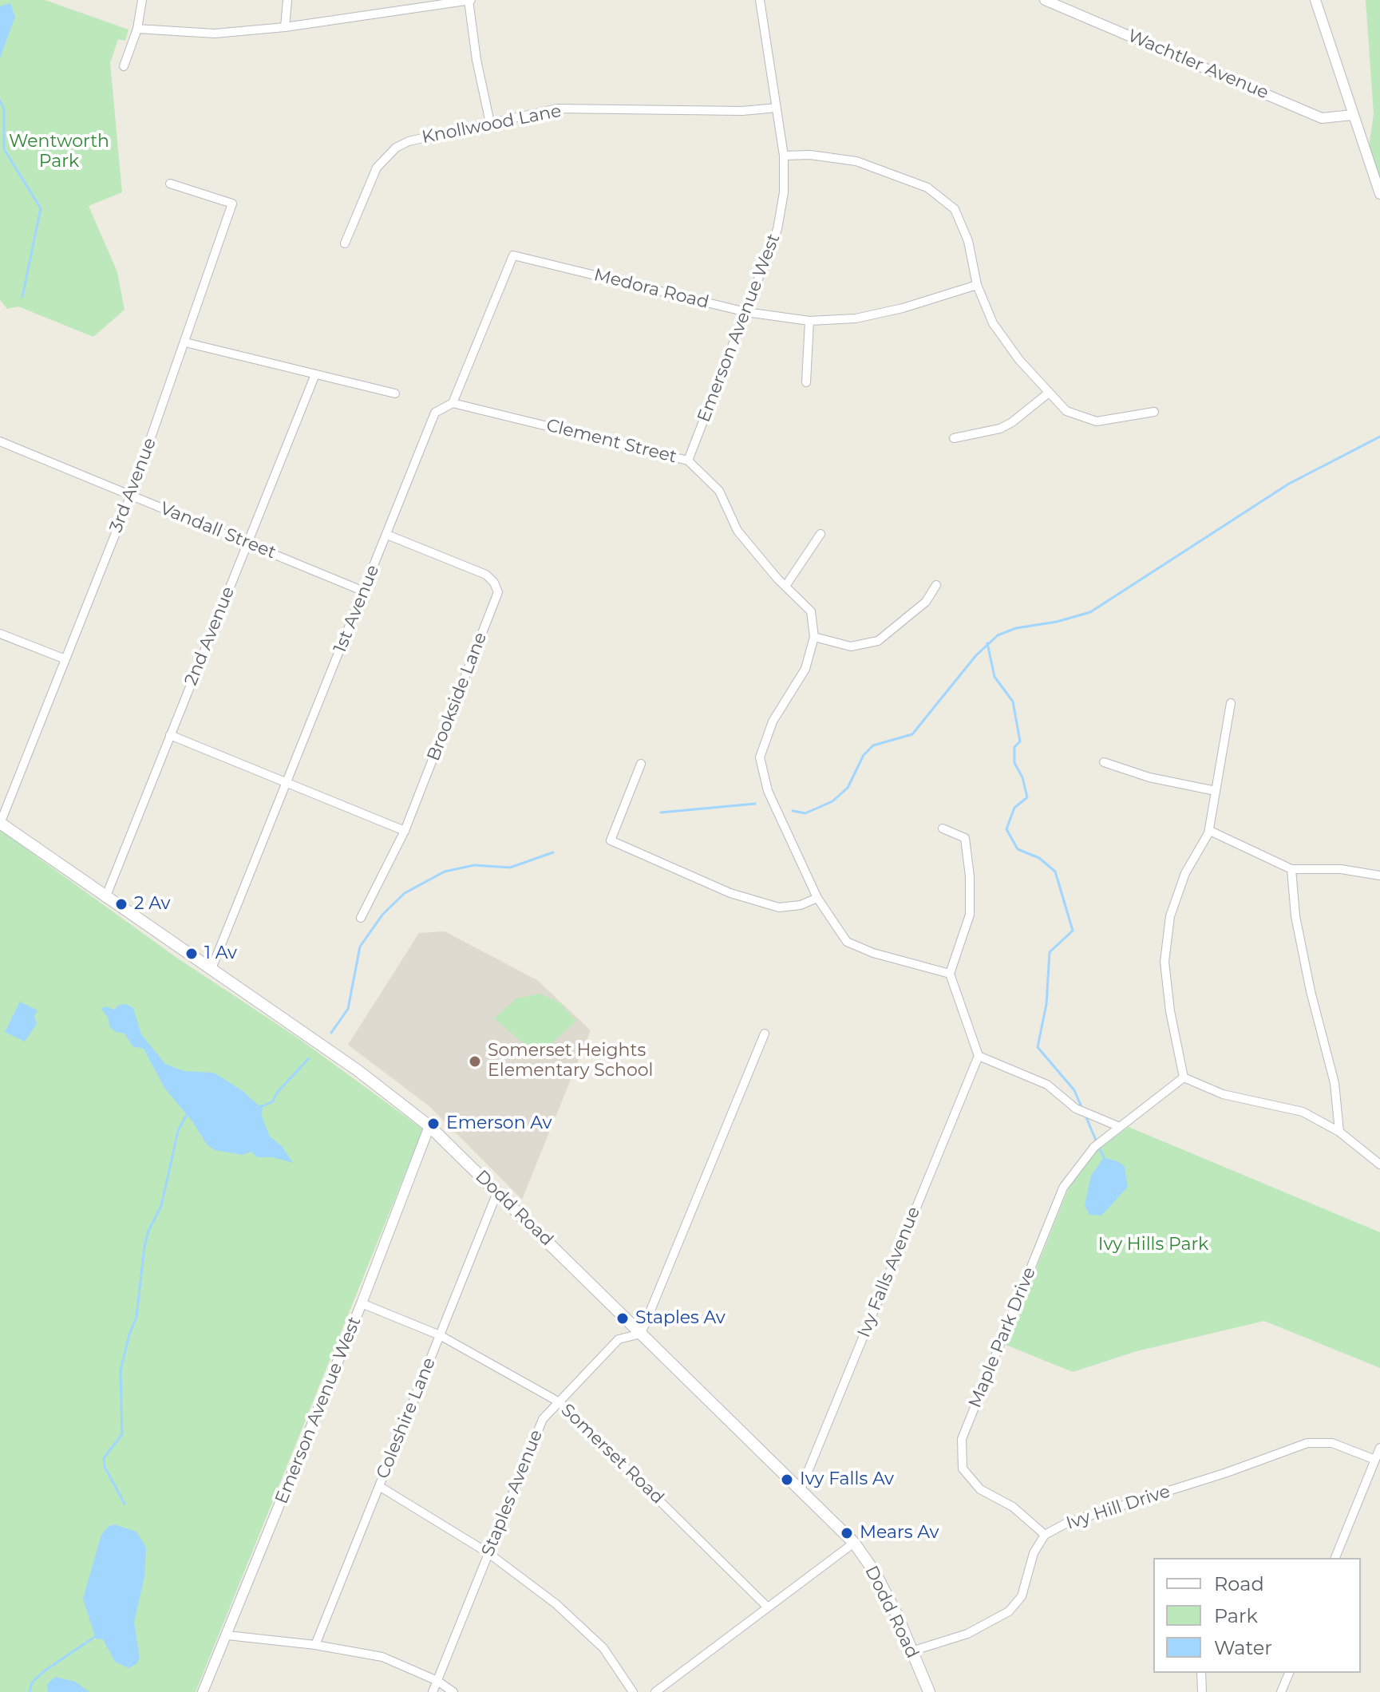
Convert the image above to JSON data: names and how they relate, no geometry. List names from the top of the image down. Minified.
{"streets":{"main road":["Dodd Road"],"street":["Wachtler Avenue","Knollwood Lane","Medora Road","Emerson Avenue West","Clement Street","3rd Avenue","Vandall Street","1st Avenue","2nd Avenue","Brookside Lane","Ivy Falls Avenue","Maple Park Drive","Coleshire Lane","Somerset Road","Staples Avenue","Ivy Hill Drive"]},"crossings":[["Knollwood Lane","Emerson Avenue West"],["Medora Road","Emerson Avenue West"],["Medora Road","1st Avenue"],["Emerson Avenue West","Clement Street"],["Emerson Avenue West","Dodd Road"],["Emerson Avenue West","Somerset Road"],["Clement Street","1st Avenue"],["3rd Avenue","Vandall Street"],["3rd Avenue","Dodd Road"],["Vandall Street","1st Avenue"],["Vandall Street","2nd Avenue"],["1st Avenue","Brookside Lane"],["1st Avenue","Dodd Road"],["2nd Avenue","Dodd Road"],["Dodd Road","Ivy Falls Avenue"],["Dodd Road","Coleshire Lane"],["Dodd Road","Staples Avenue"],["Dodd Road","Ivy Hill Drive"],["Maple Park Drive","Ivy Hill Drive"],["Coleshire Lane","Somerset Road"],["Somerset Road","Staples Avenue"]],"parks":["Wentworth Park","Ivy Hills Park"],"places":["2 Av","1 Av","Somerset Heights Elementary School","Emerson Av","Staples Av","Ivy Falls Av","Mears Av"],"legend":["Road","Park","Water"]}
